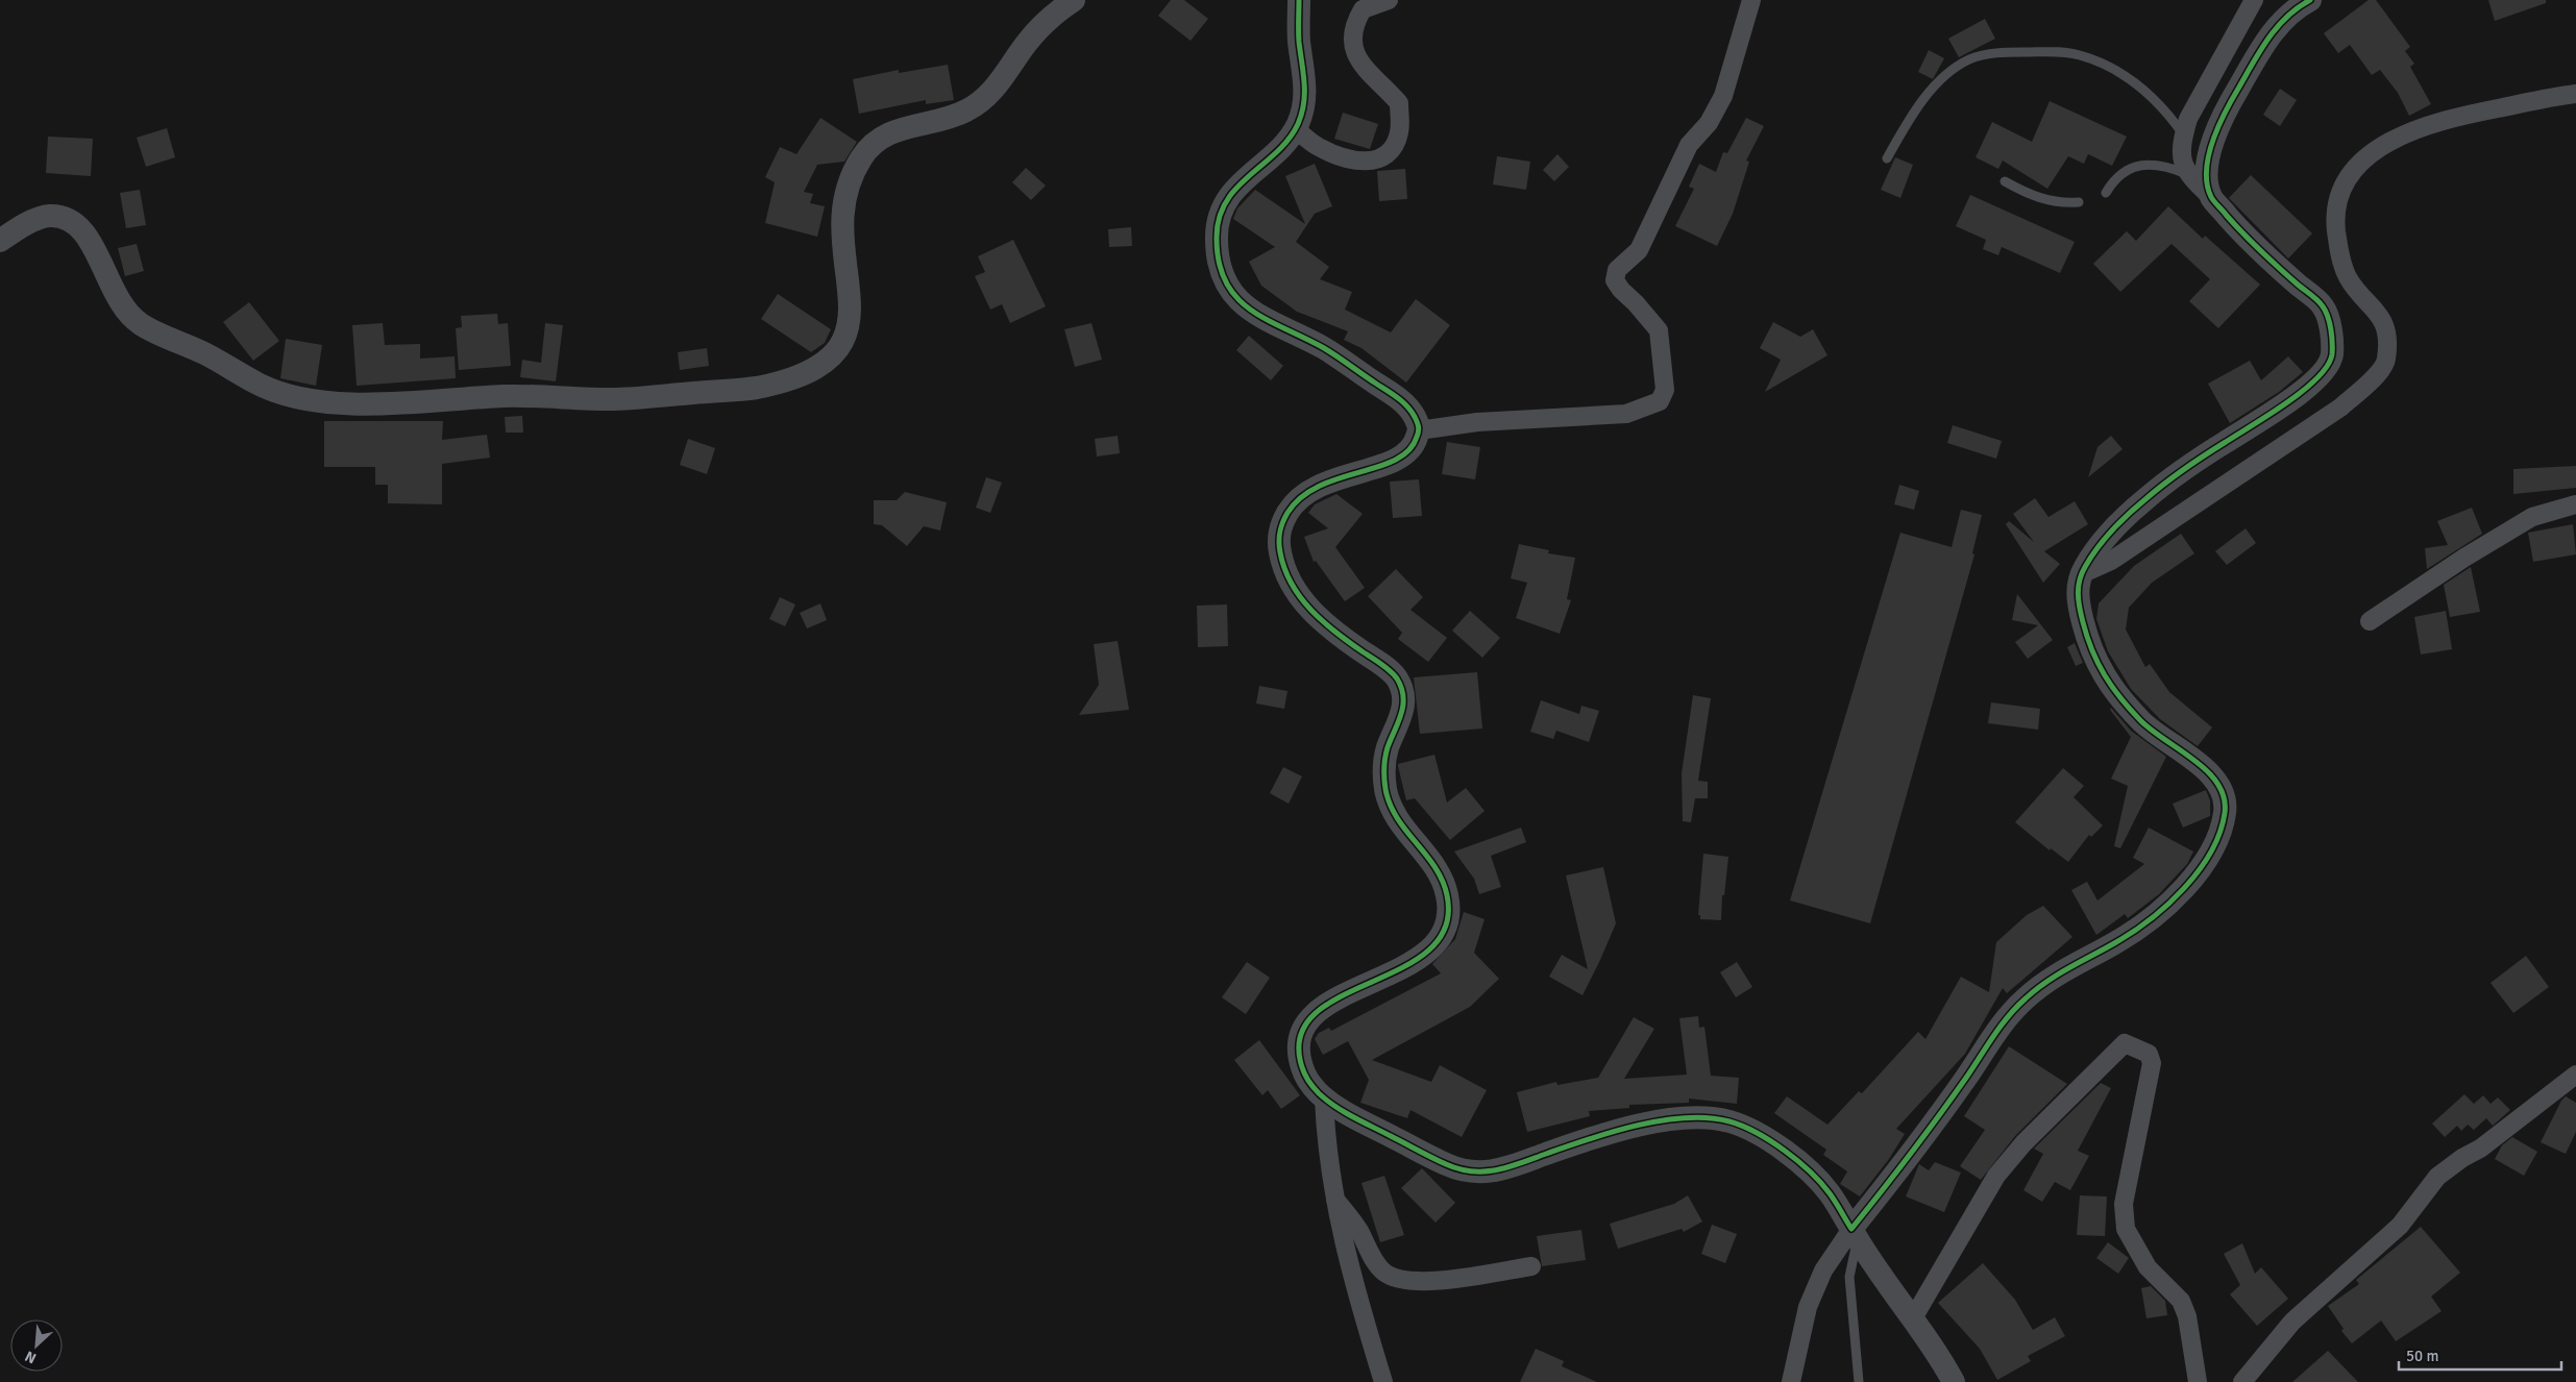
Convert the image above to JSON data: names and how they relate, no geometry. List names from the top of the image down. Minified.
{"scale_bar":"50 m","north":"bottom left"}
